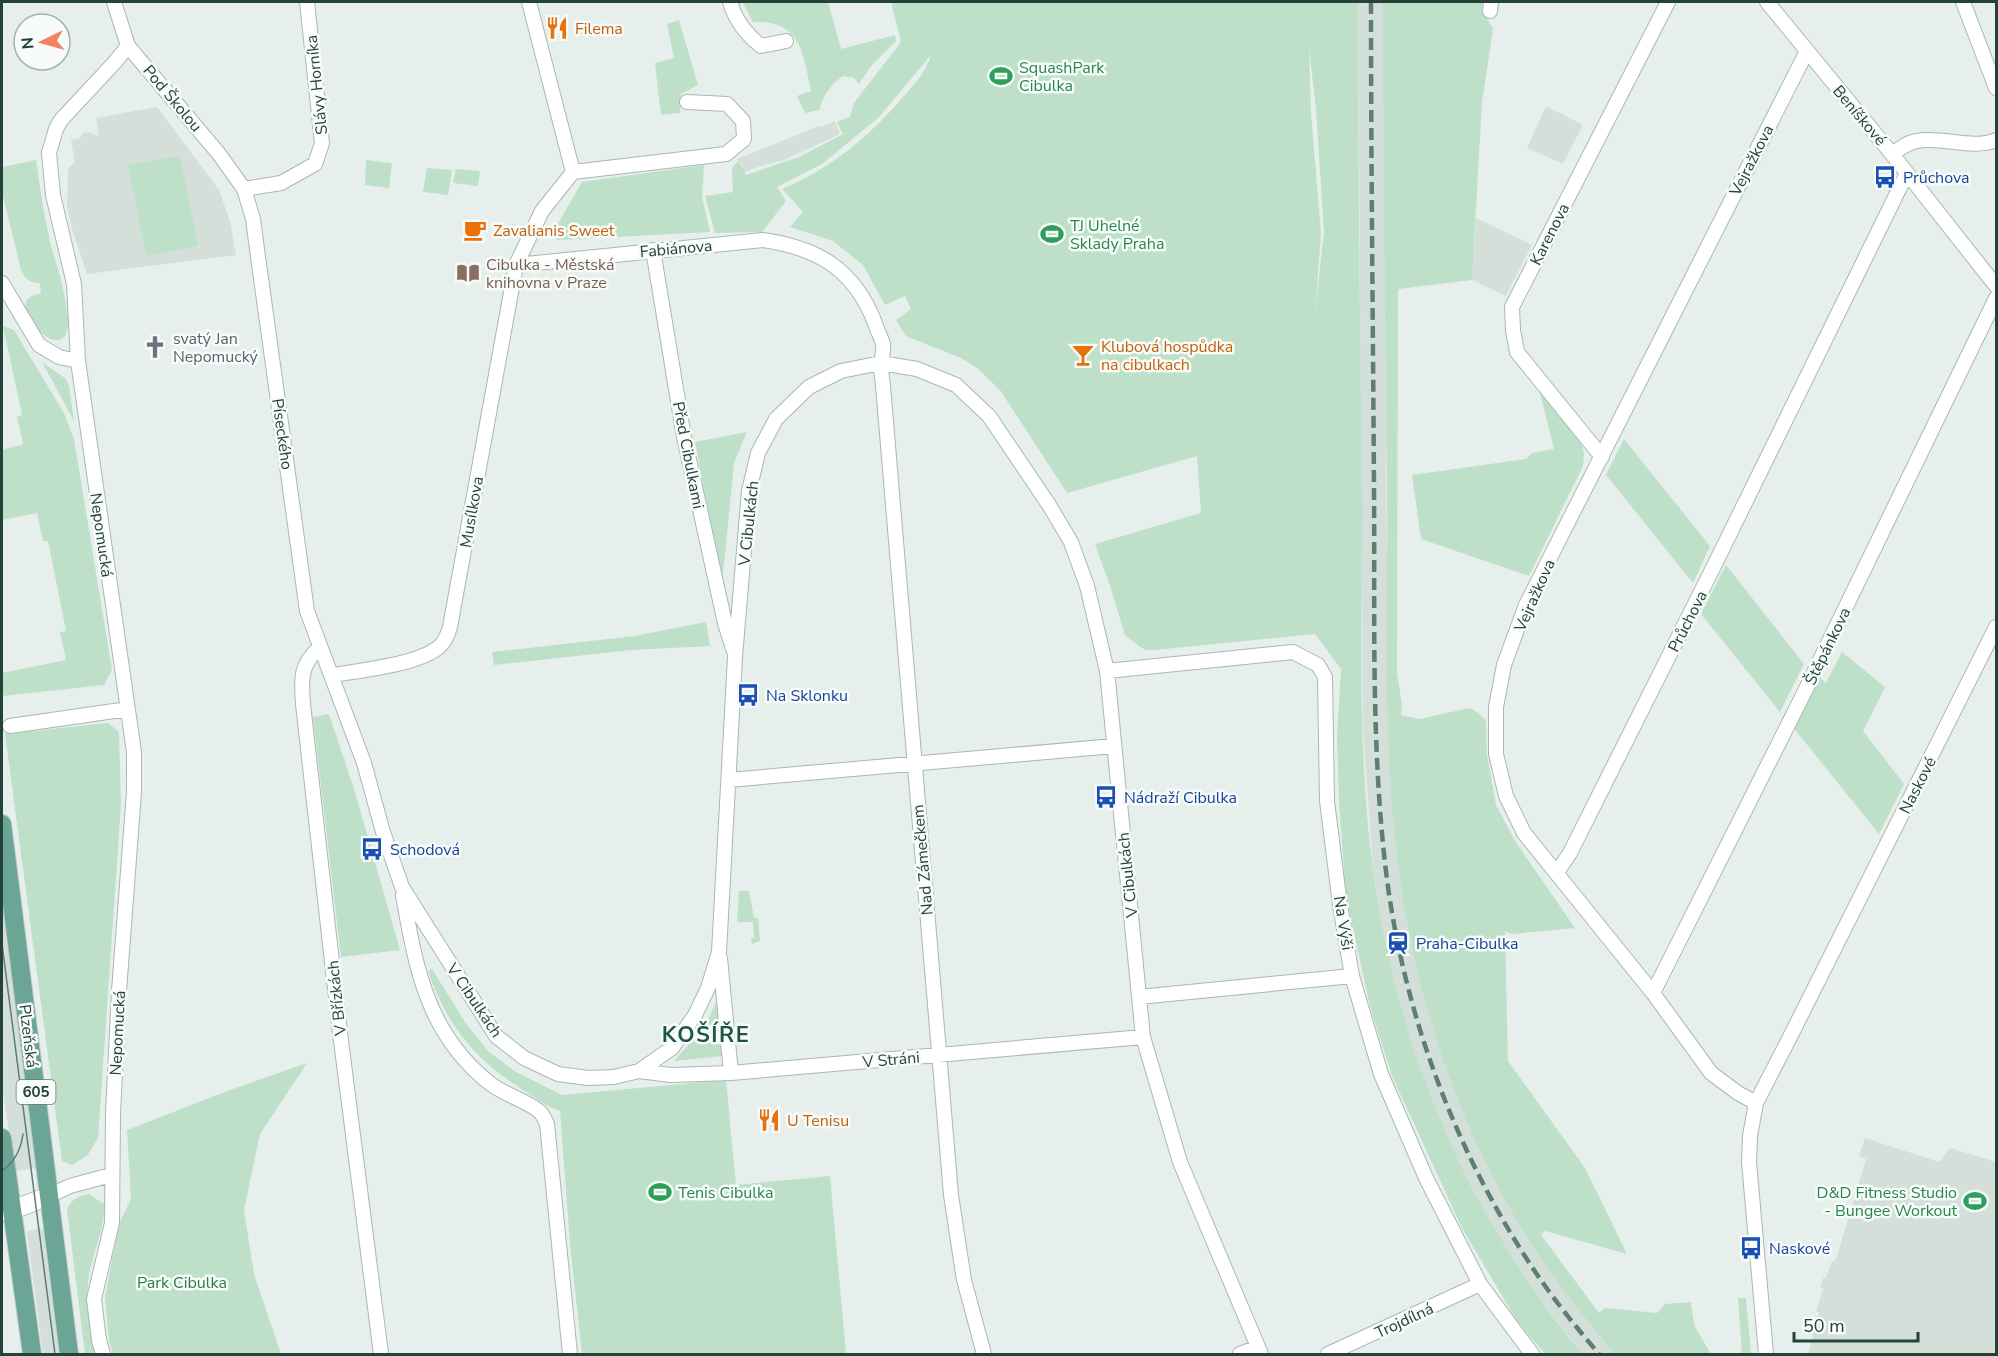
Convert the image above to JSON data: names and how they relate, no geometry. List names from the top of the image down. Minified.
{"streets":{"main road":["Plzeňská","605"],"street":["Slávy Horníka","Pod Školou","Beníškové","Vejražkova","Karenova","Fabiánova","Píseckého","Před Cibulkami","Musílkova","V Cibulkách","Nepomucká","Průchova","Štěpánkova","Naskové","Nad Zámečkem","Na Výši","V Břízkách","V Stráni","Trojdílná"]},"crossings":[["Slávy Horníka","Pod Školou"],["Slávy Horníka","Píseckého"],["Pod Školou","Píseckého"],["Pod Školou","Nepomucká"],["Beníškové","Vejražkova"],["Beníškové","Průchova"],["Vejražkova","Karenova"],["Vejražkova","Průchova"],["Vejražkova","Štěpánkova"],["Vejražkova","Naskové"],["Fabiánova","Před Cibulkami"],["Fabiánova","Musílkova"],["Fabiánova","V Cibulkách"],["Fabiánova","Nad Zámečkem"],["Píseckého","Musílkova"],["Píseckého","V Cibulkách"],["Píseckého","V Břízkách"],["Před Cibulkami","V Cibulkách"],["Musílkova","V Cibulkách"],["V Cibulkách","Nad Zámečkem"],["V Cibulkách","Na Výši"],["V Cibulkách","V Stráni"],["Nad Zámečkem","V Stráni"],["Na Výši","Trojdílná"]],"districts":["KOŠÍŘE"],"parks":["Park Cibulka"],"places":{"restaurant":["Filema","U Tenisu"],"sports":["SquashPark Cibulka","TJ Uhelné Sklady Praha","Tenis Cibulka","D&D Fitness Studio - Bungee Workout"],"bus stop":["Průchova","Na Sklonku","Nádraží Cibulka","Schodová","Naskové"],"cafe":["Zavalianis Sweet"],"library":["Cibulka - Městská knihovna v Praze"],"church":["svatý Jan Nepomucký"],"bar":["Klubová hospůdka na cibulkach"],"station":["Praha-Cibulka"]},"scale_bar":"50 m","north":"left"}
